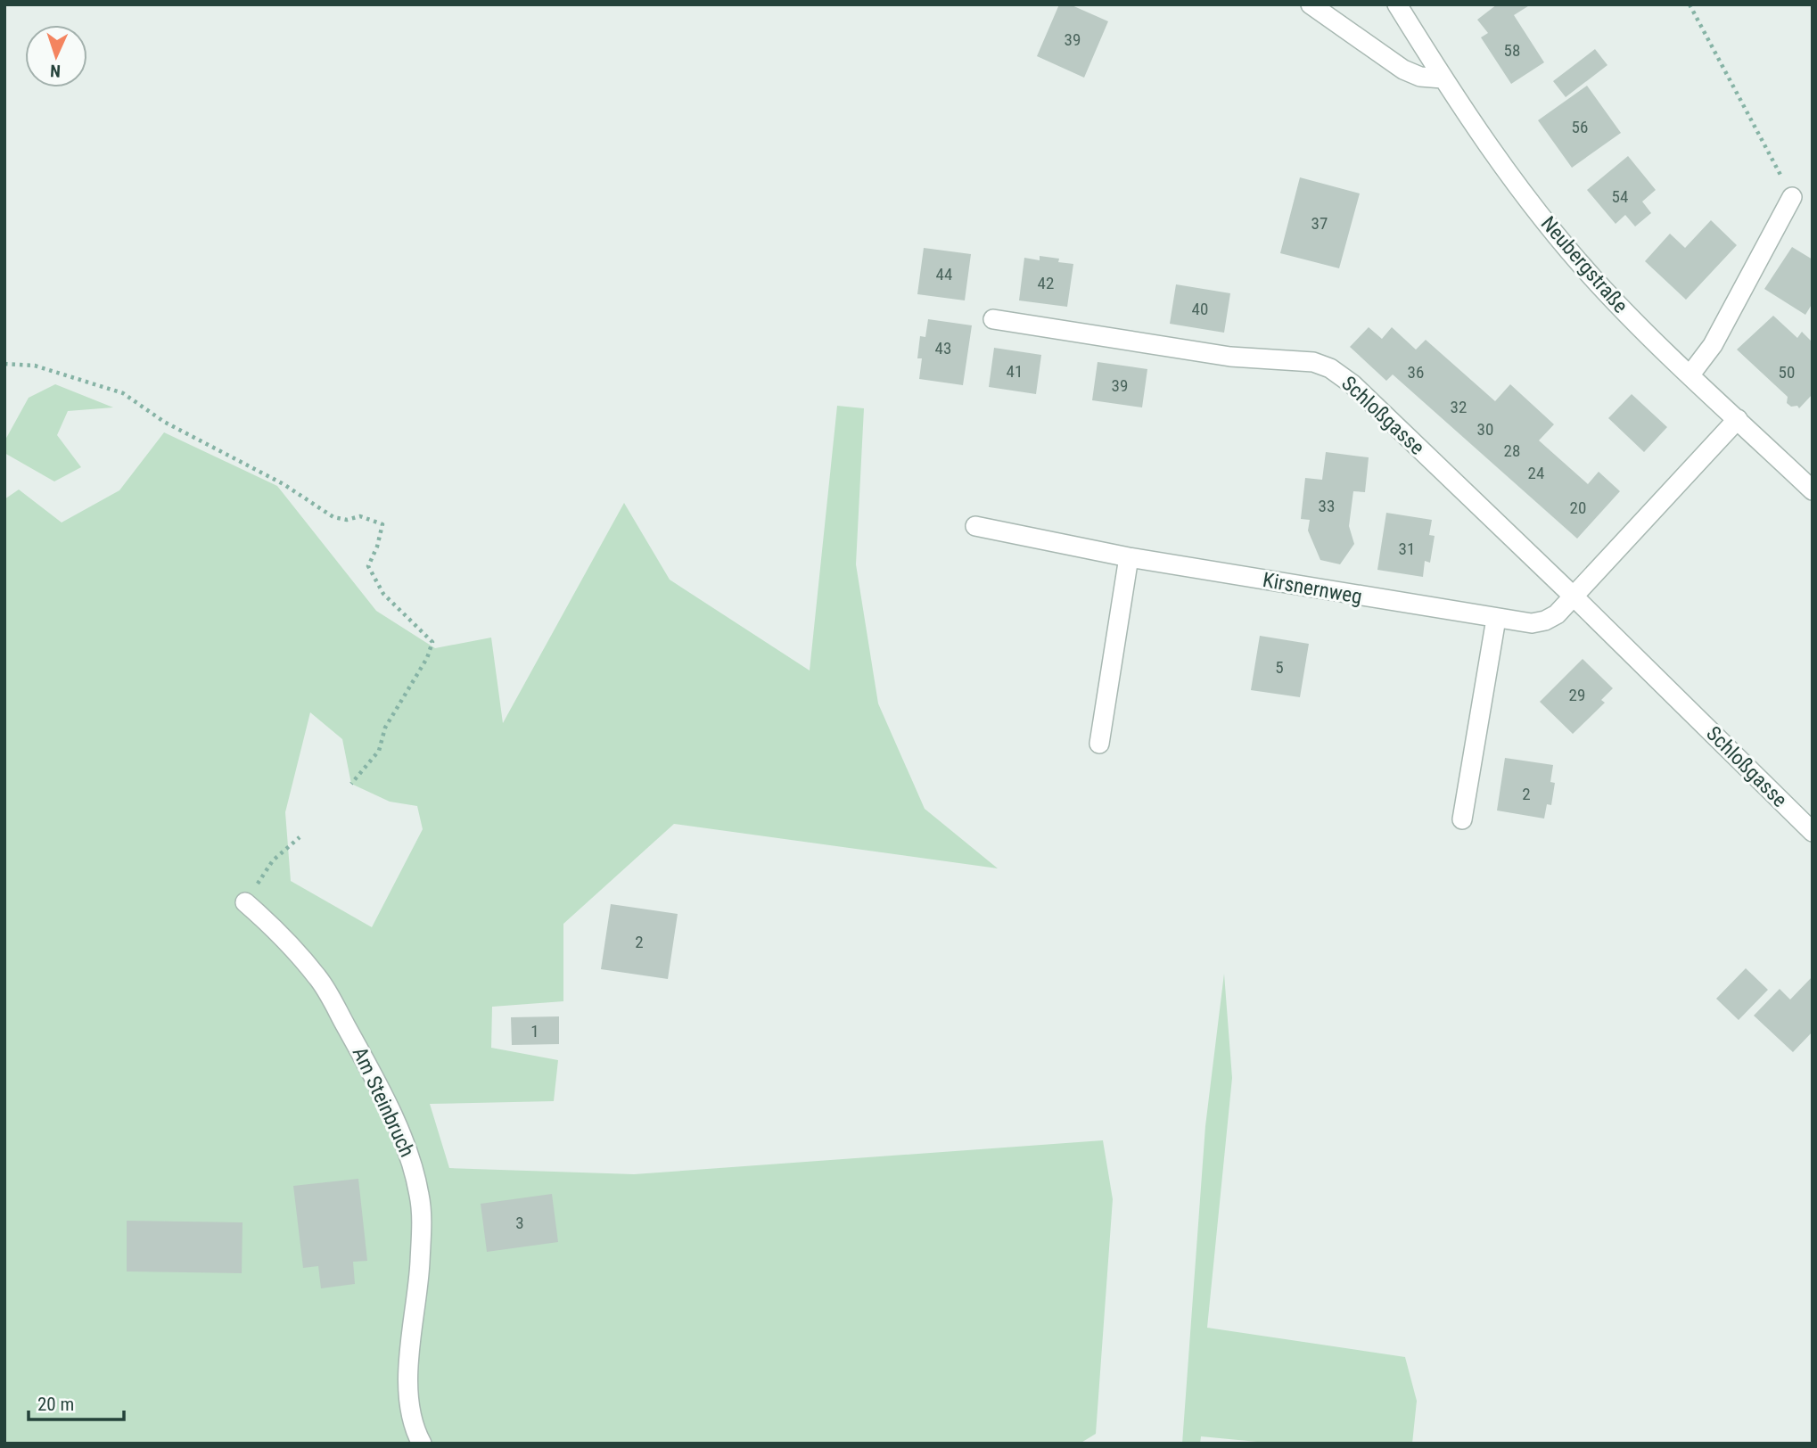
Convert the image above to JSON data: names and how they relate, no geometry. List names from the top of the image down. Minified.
{"streets":{"street":["Neubergstraße","Schloßgasse","Kirsnernweg","Am Steinbruch"]},"crossings":[["Schloßgasse","Kirsnernweg"]],"house_numbers":["39","58","56","54","37","44","42","40","43","41","36","50","39","32","30","28","24","33","20","31","5","29","2","2","1","3"],"scale_bar":"20 m","north":"bottom"}
